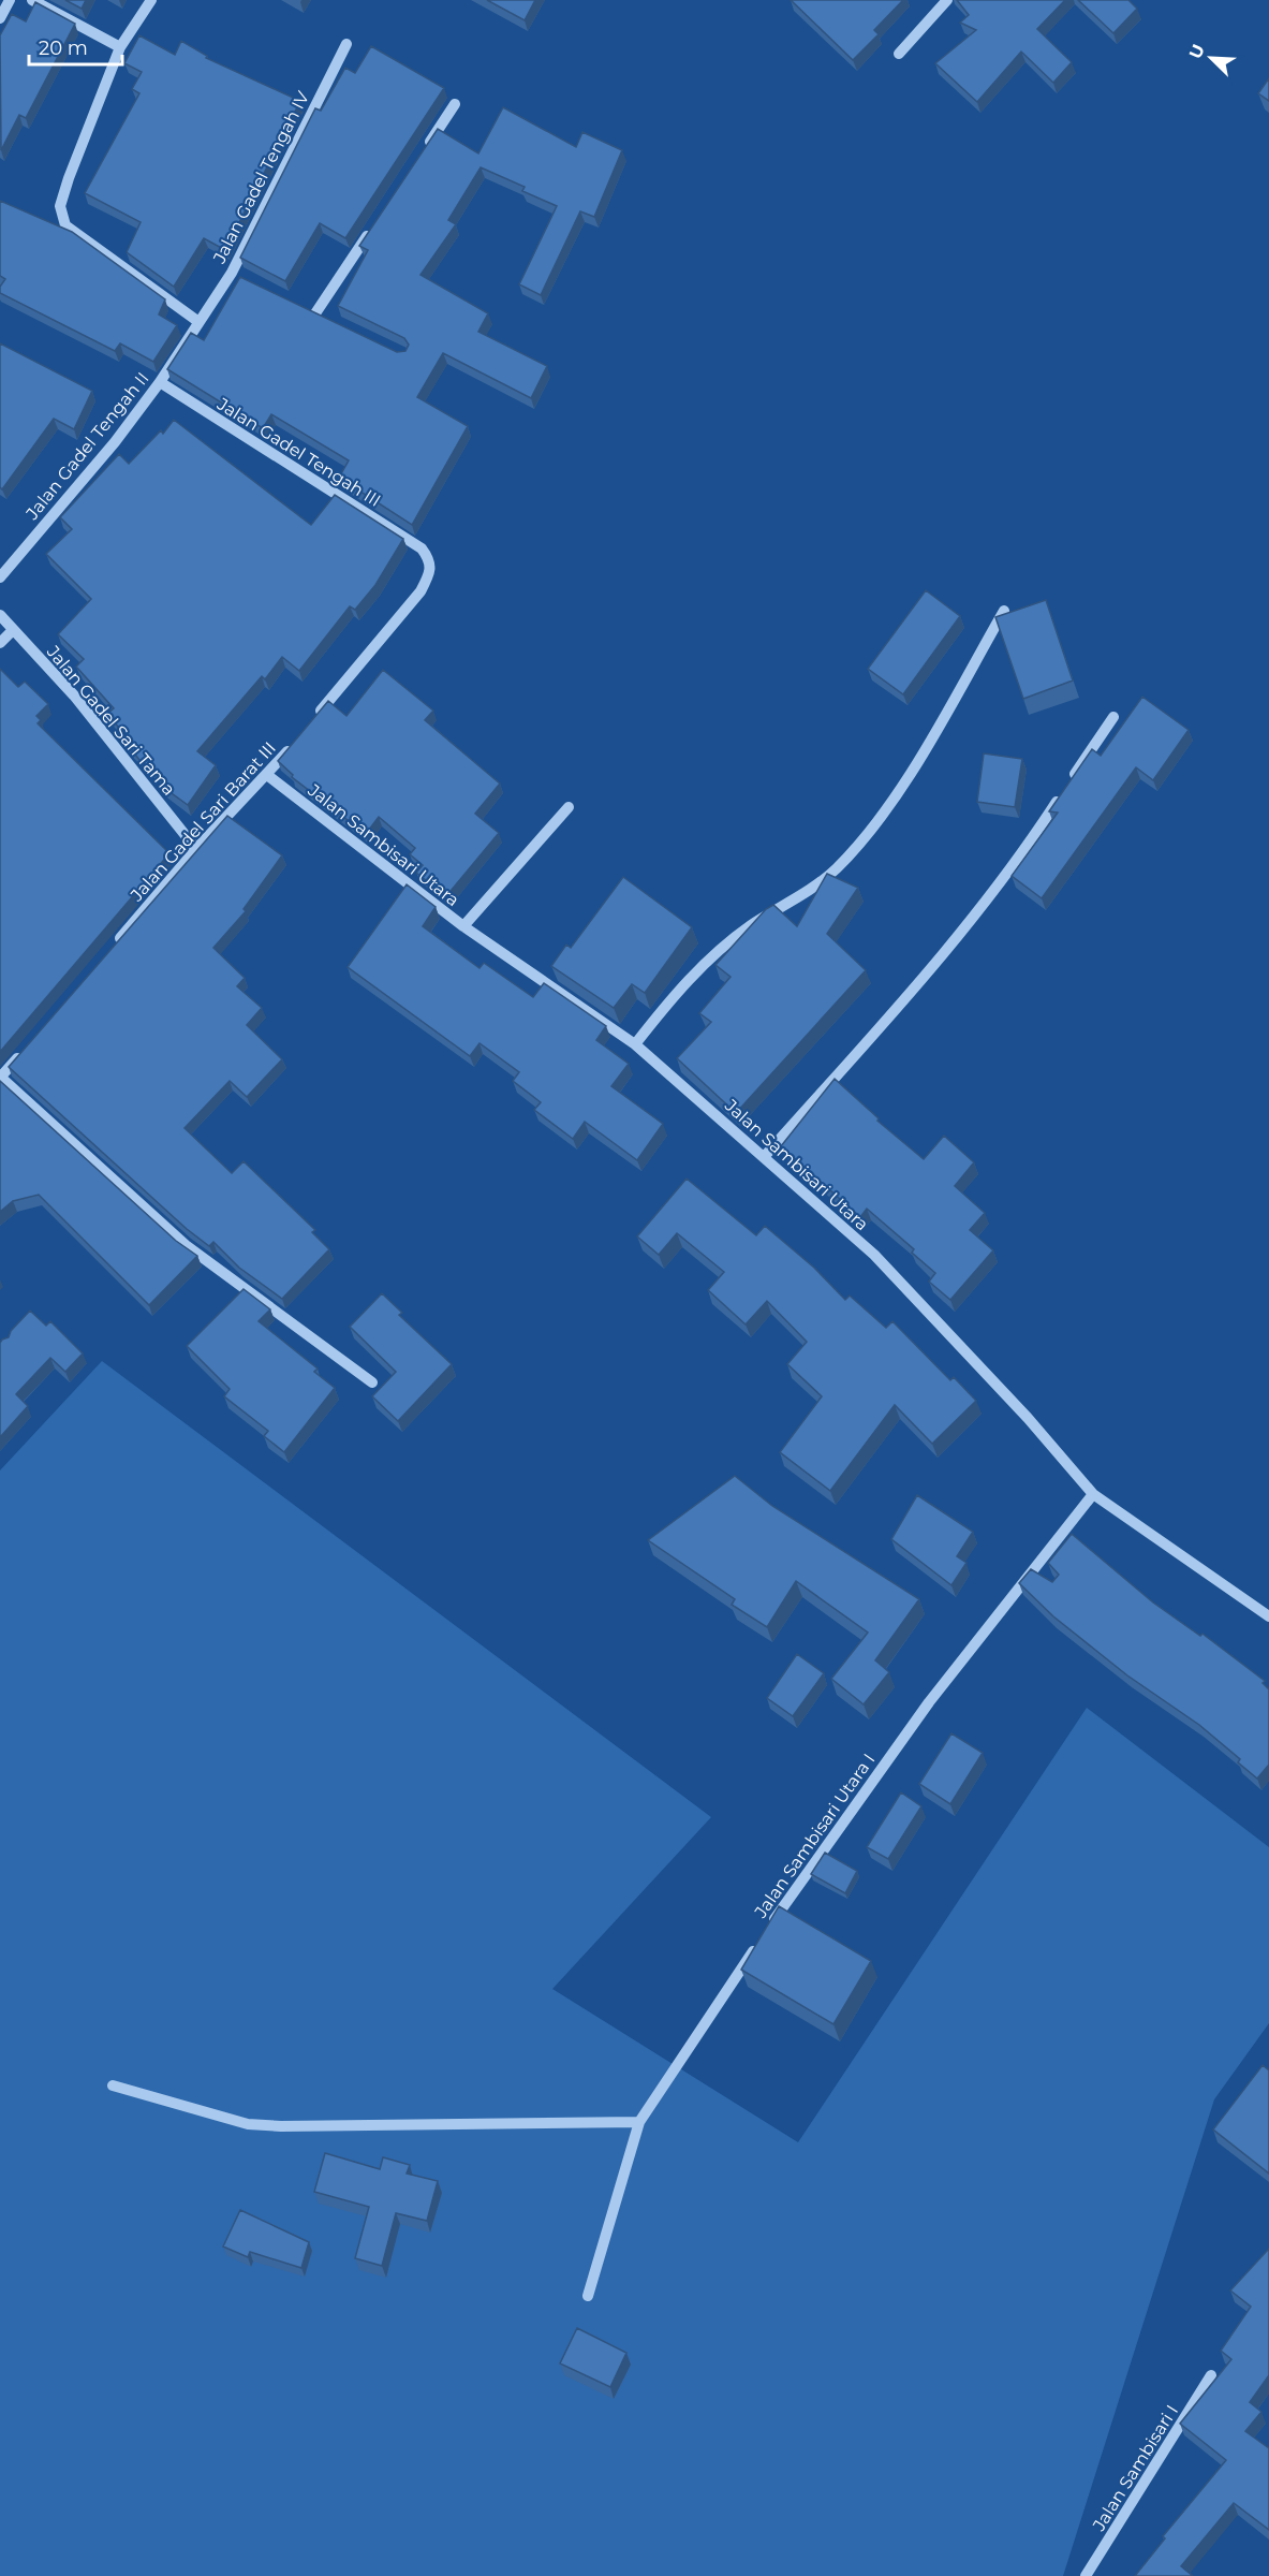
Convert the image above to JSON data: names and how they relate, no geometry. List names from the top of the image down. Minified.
{"streets":{"street":["Jalan Gadel Tengah IV","Jalan Gadel Tengah II","Jalan Gadel Tengah III","Jalan Gadel Sari Tama","Jalan Gadel Sari Barat III","Jalan Sambisari Utara","Jalan Sambisari Utara I","Jalan Sambisari I"]},"crossings":[["Jalan Gadel Tengah IV","Jalan Gadel Tengah II"],["Jalan Gadel Tengah II","Jalan Gadel Tengah III"],["Jalan Gadel Sari Tama","Jalan Gadel Sari Barat III"],["Jalan Gadel Sari Barat III","Jalan Sambisari Utara"],["Jalan Sambisari Utara","Jalan Sambisari Utara I"]],"scale_bar":"20 m","north":"top left"}
